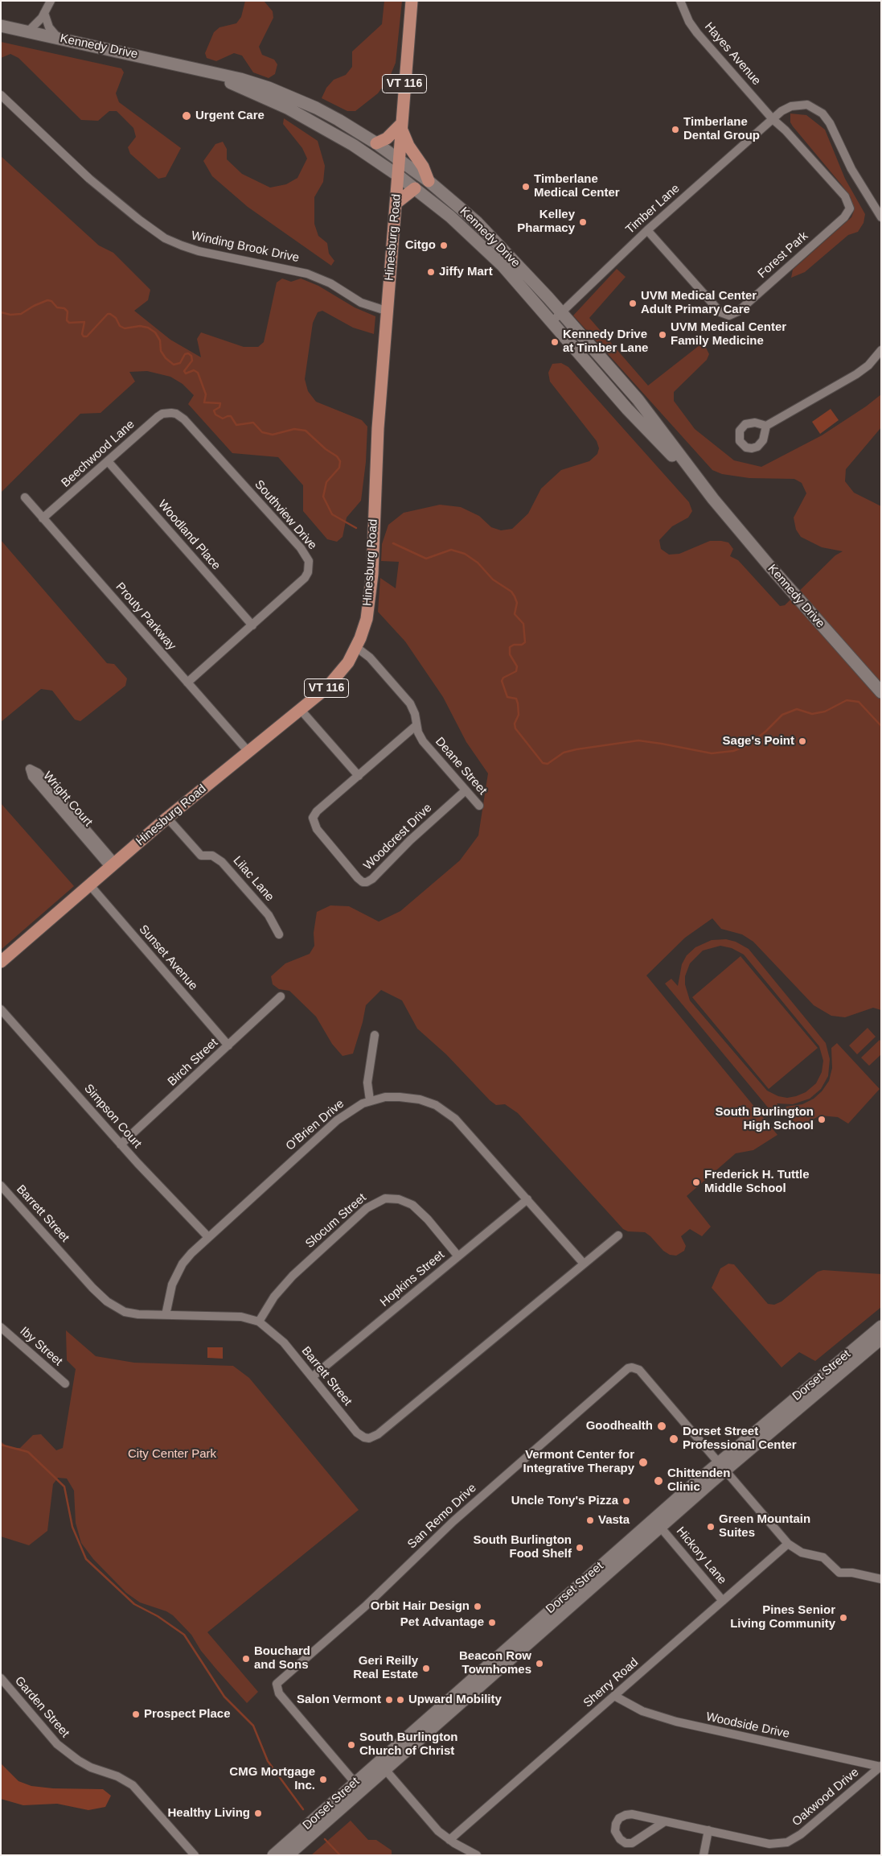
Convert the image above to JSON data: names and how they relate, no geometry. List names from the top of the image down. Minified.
{"streets":{"main road":["Kennedy Drive","VT 116","Hinesburg Road","Dorset Street"],"street":["Hayes Avenue","Timber Lane","Winding Brook Drive","Forest Park","Beechwood Lane","Southview Drive","Woodland Place","Prouty Parkway","Deane Street","Wright Court","Woodcrest Drive","Lilac Lane","Sunset Avenue","Birch Street","Simpson Court","O'Brien Drive","Barrett Street","Slocum Street","Hopkins Street","Iby Street","San Remo Drive","Hickory Lane","Sherry Road","Garden Street","Woodside Drive","Oakwood Drive"]},"crossings":[["Kennedy Drive","Timber Lane"],["Kennedy Drive","Hinesburg Road"],["Hayes Avenue","Timber Lane"],["Hayes Avenue","Forest Park"],["Timber Lane","Forest Park"],["Hinesburg Road","Winding Brook Drive"],["Hinesburg Road","Prouty Parkway"],["Hinesburg Road","Deane Street"],["Hinesburg Road","Wright Court"],["Hinesburg Road","Lilac Lane"],["Hinesburg Road","Sunset Avenue"],["Beechwood Lane","Southview Drive"],["Beechwood Lane","Woodland Place"],["Beechwood Lane","Prouty Parkway"],["Southview Drive","Woodland Place"],["Southview Drive","Prouty Parkway"],["Deane Street","Woodcrest Drive"],["Sunset Avenue","Birch Street"],["Birch Street","Simpson Court"],["Simpson Court","O'Brien Drive"],["O'Brien Drive","Barrett Street"],["O'Brien Drive","Hopkins Street"],["Barrett Street","Slocum Street"],["Barrett Street","Hopkins Street"],["Slocum Street","Hopkins Street"],["Dorset Street","San Remo Drive"],["Dorset Street","Hickory Lane"],["Hickory Lane","Sherry Road"],["Sherry Road","Woodside Drive"],["Woodside Drive","Oakwood Drive"]],"parks":["City Center Park"],"places":["Urgent Care","Timberlane Dental Group","Timberlane Medical Center","Kelley Pharmacy","Citgo","Jiffy Mart","UVM Medical Center Adult Primary Care","UVM Medical Center Family Medicine","Kennedy Drive at Timber Lane","Sage's Point","South Burlington High School","Frederick H. Tuttle Middle School","Goodhealth","Dorset Street Professional Center","Vermont Center for Integrative Therapy","Chittenden Clinic","Uncle Tony's Pizza","Vasta","Green Mountain Suites","South Burlington Food Shelf","Orbit Hair Design","Pines Senior Living Community","Pet Advantage","Bouchard and Sons","Beacon Row Townhomes","Geri Reilly Real Estate","Salon Vermont","Upward Mobility","Prospect Place","South Burlington Church of Christ","CMG Mortgage Inc.","Healthy Living"]}
